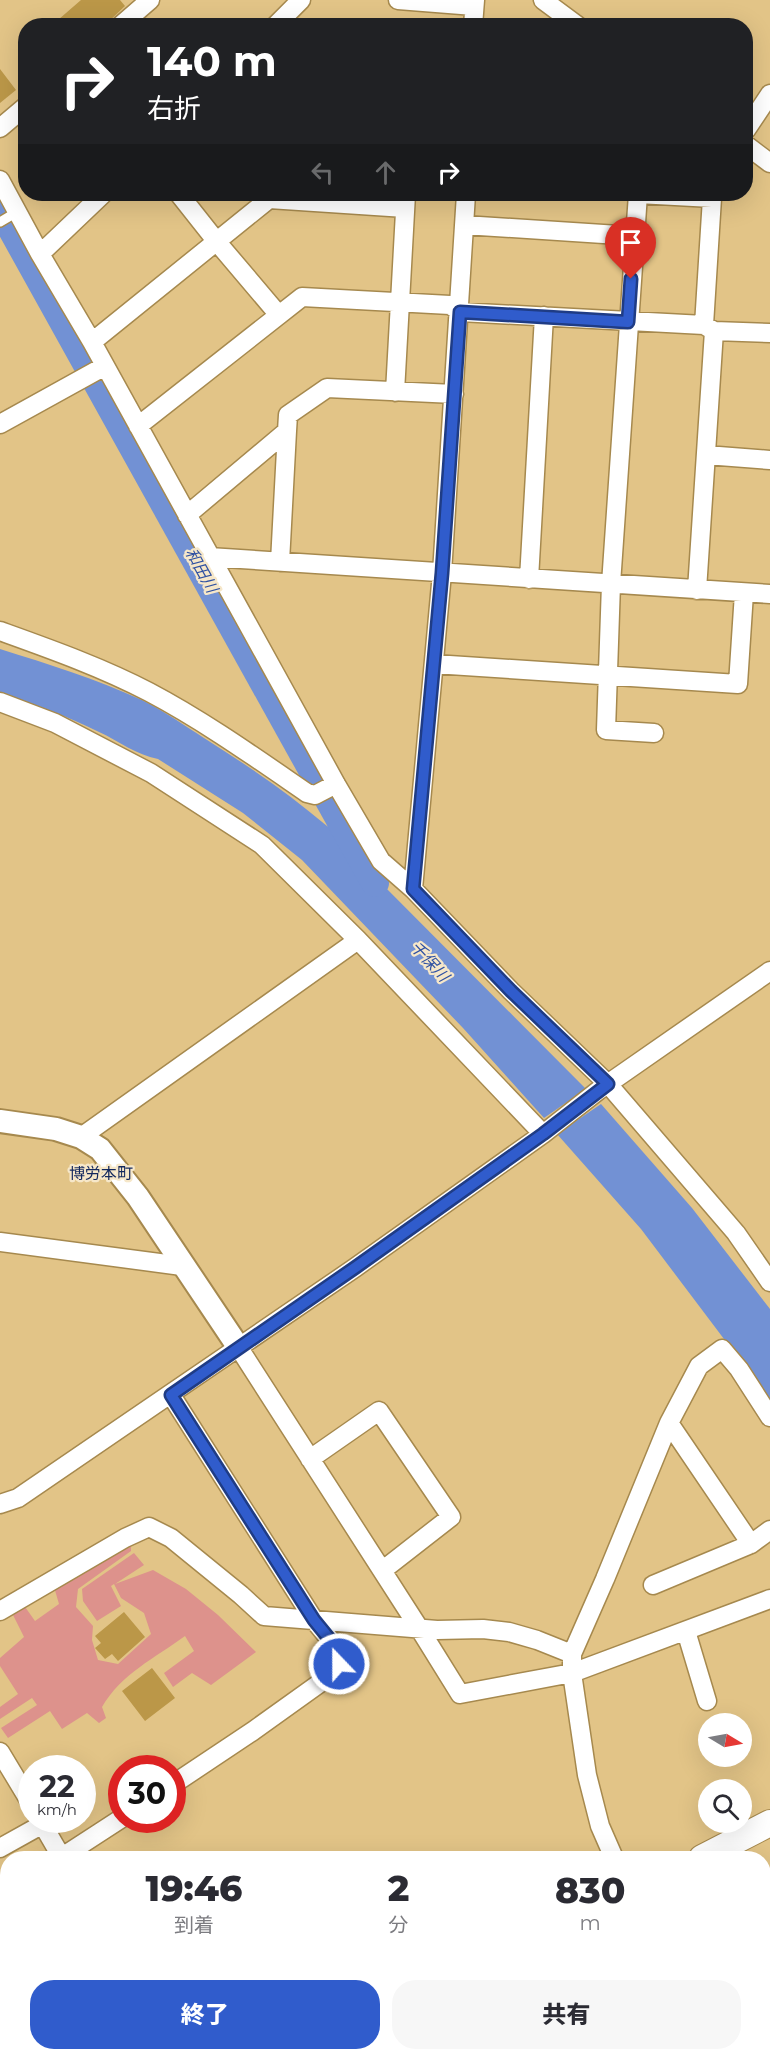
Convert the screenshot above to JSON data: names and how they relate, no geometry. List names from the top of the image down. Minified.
{"districts":["博労本町"],"water":["和田川","千保川"],"north":"right","page":{"turn":["140 m","右折"],"speed":"22 km/h","limit":"30","eta":["19:46","到着","2","分","830","m"],"buttons":["終了","共有"]}}
